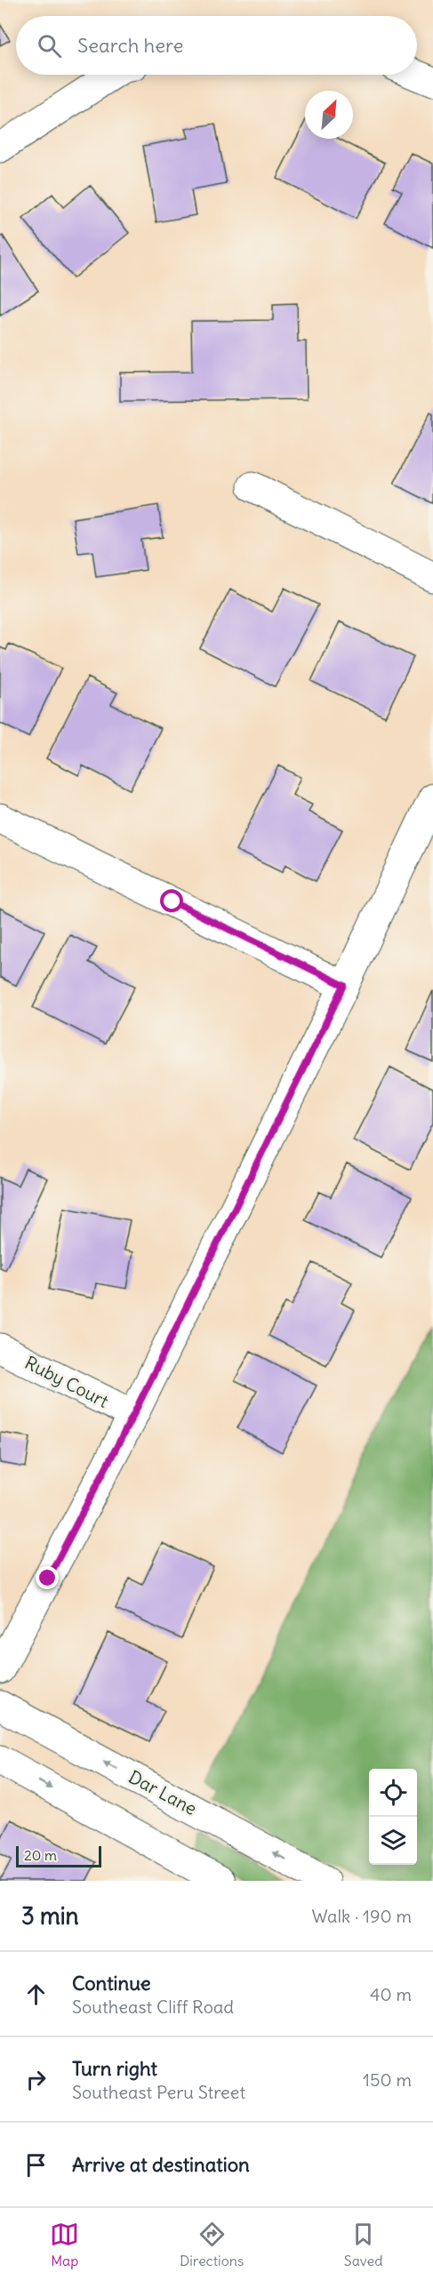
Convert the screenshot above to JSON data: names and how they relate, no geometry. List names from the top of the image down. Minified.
{"streets":{"street":["Ruby Court","Dar Lane"]},"scale_bar":"20 m","north":"top right","page":{"search":"Search here","scale":"20 m","heading":["3 min","Walk · 190 m"],"list":[["Continue","Southeast Cliff Road","40 m"],["Turn right","Southeast Peru Street","150 m"],"Arrive at destination"],"nav":["Map","Directions","Saved"]}}
